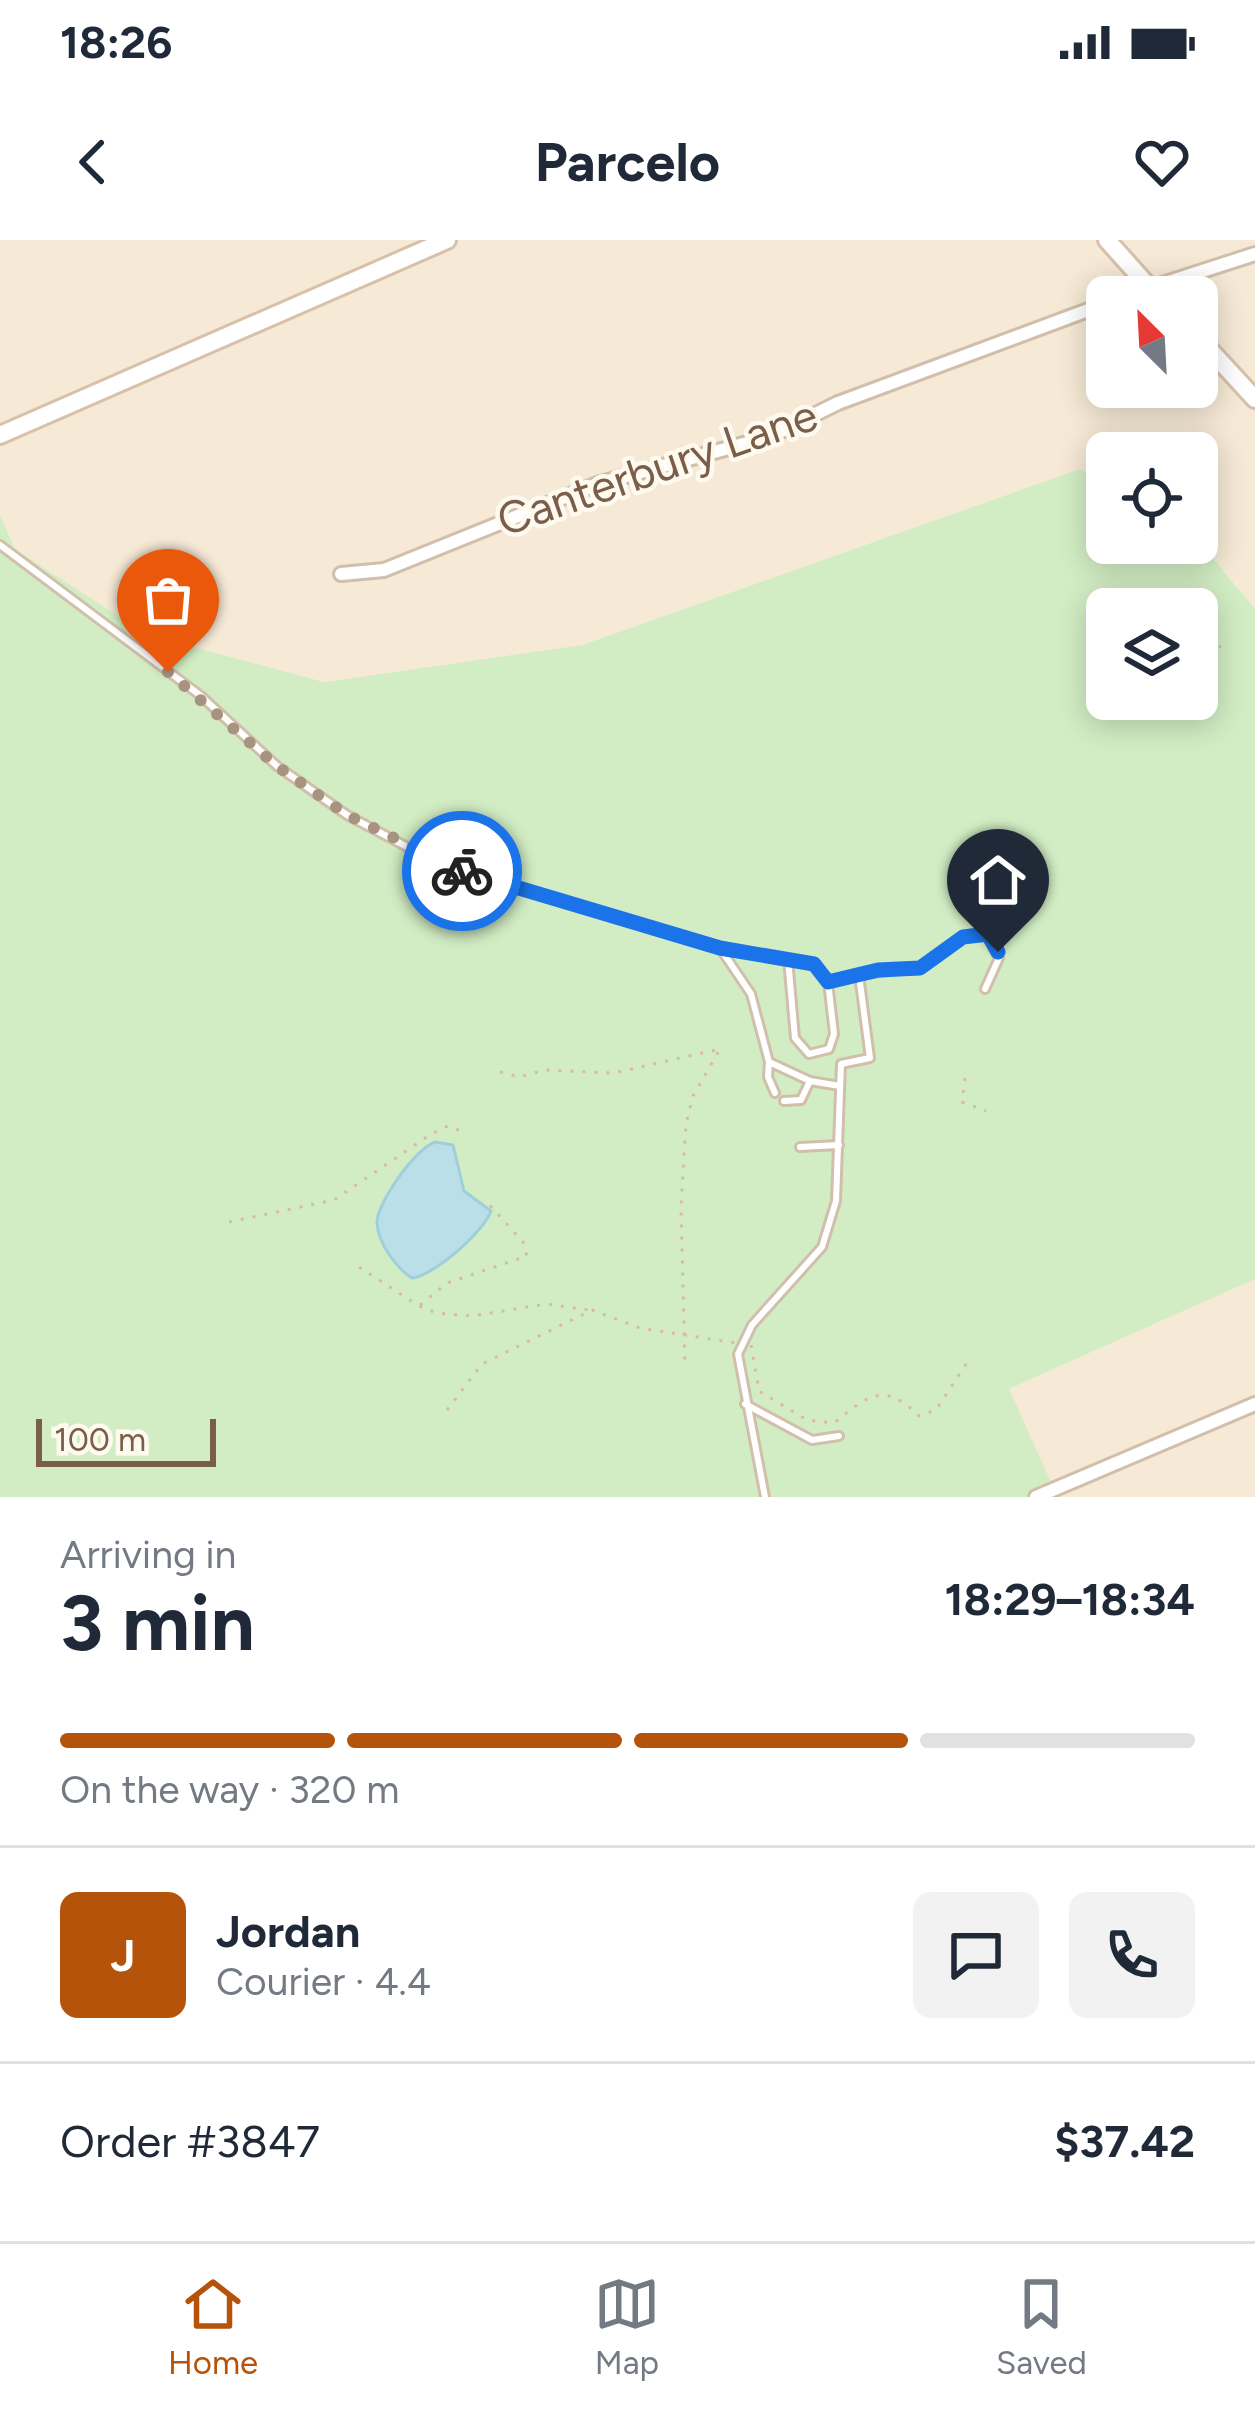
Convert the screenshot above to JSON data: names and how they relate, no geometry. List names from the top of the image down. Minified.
{"streets":{"street":["Canterbury Lane"]},"scale_bar":"100 m","north":"top left","page":{"status":"18:26","header":"Parcelo","scale":"100 m","heading":["3 min","Arriving in","18:29–18:34"],"panel":["Jordan","Courier · 4.4","Order #3847","$37.42"],"bar":"On the way · 320 m","round":"J","tabs":["Home","Map","Saved"]}}
